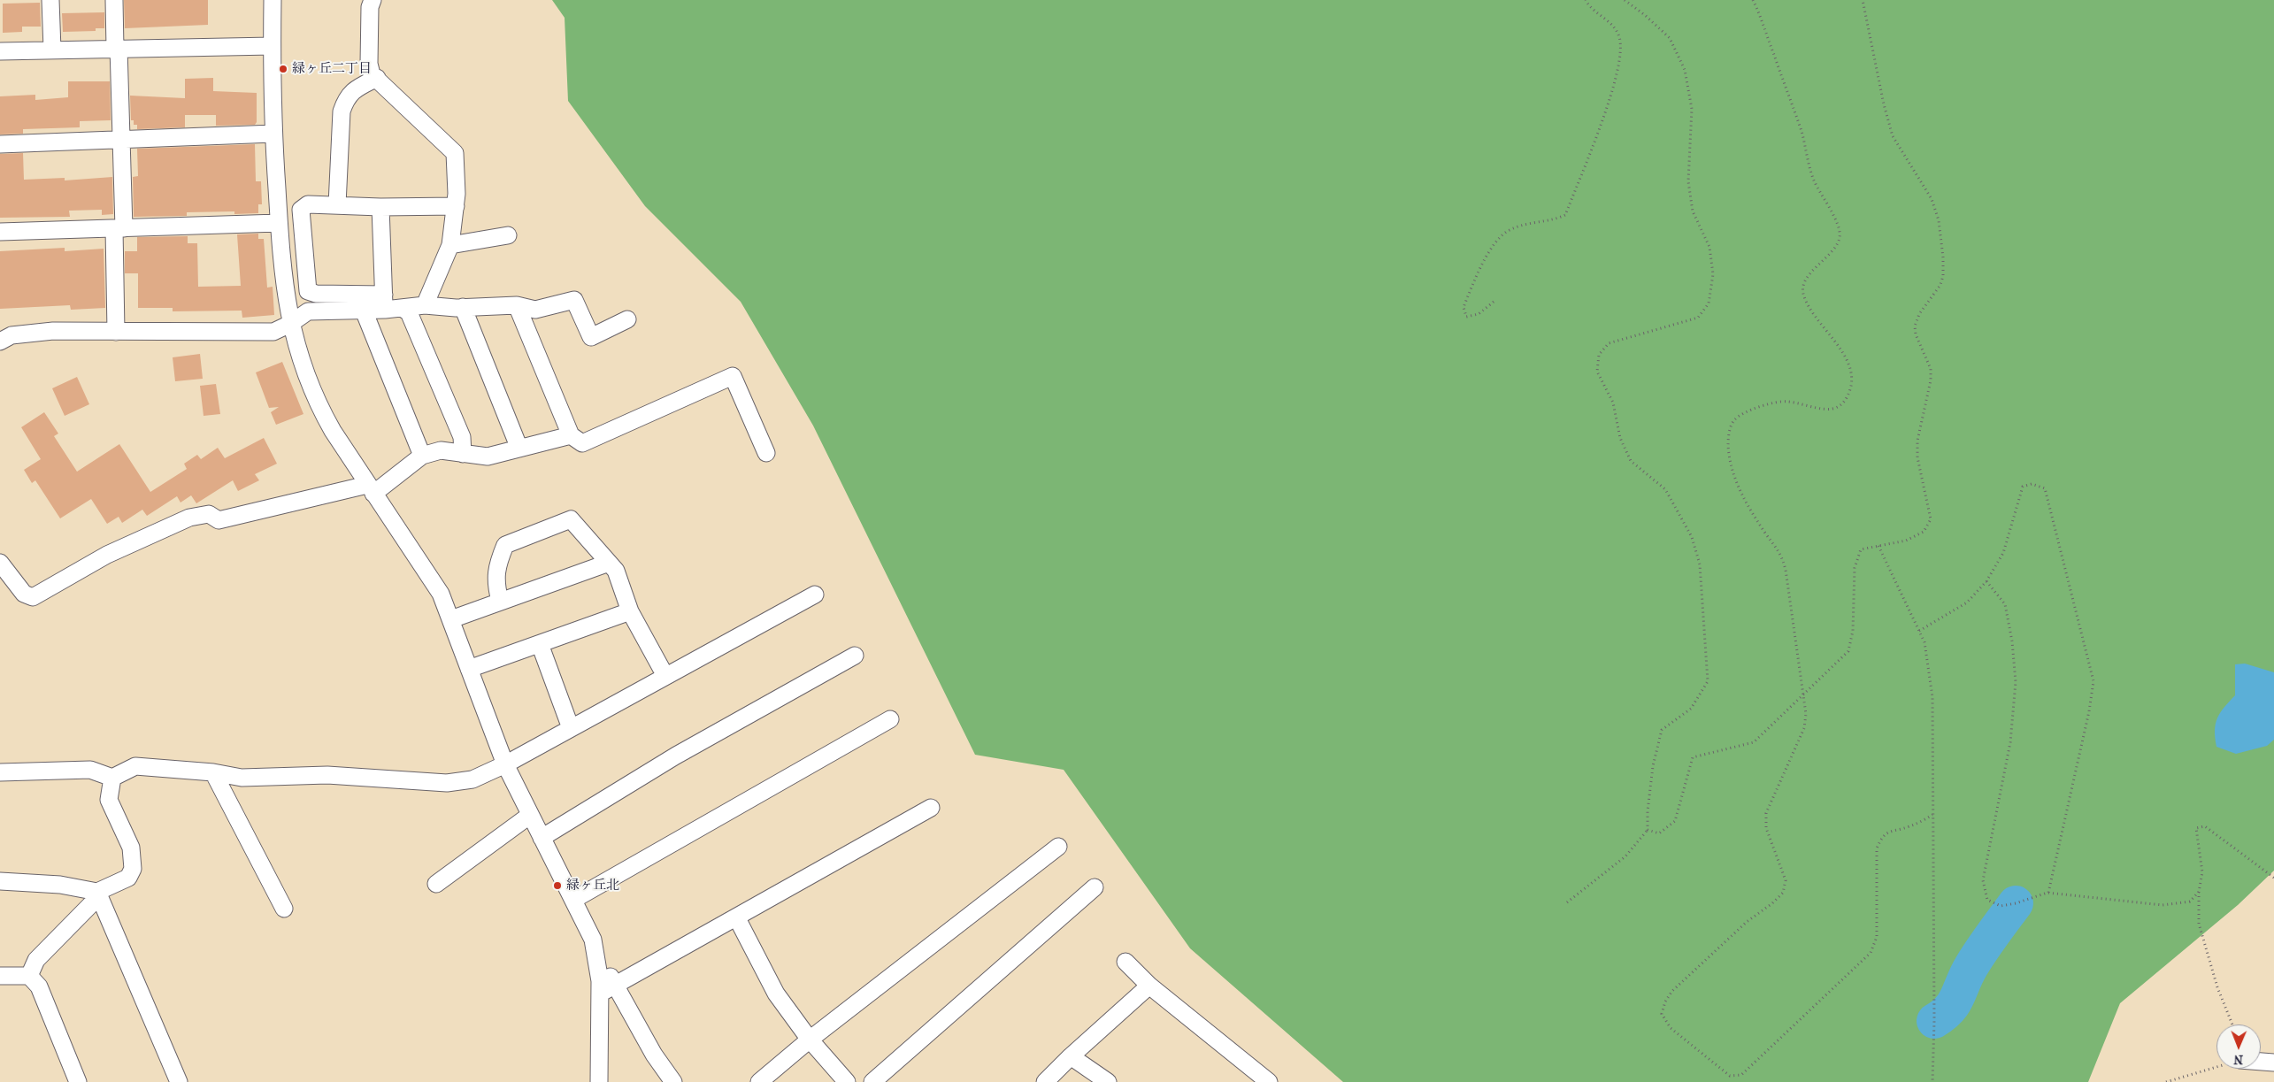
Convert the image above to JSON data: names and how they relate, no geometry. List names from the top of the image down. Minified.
{"places":["緑ヶ丘二丁目","緑ヶ丘北"],"north":"bottom"}
